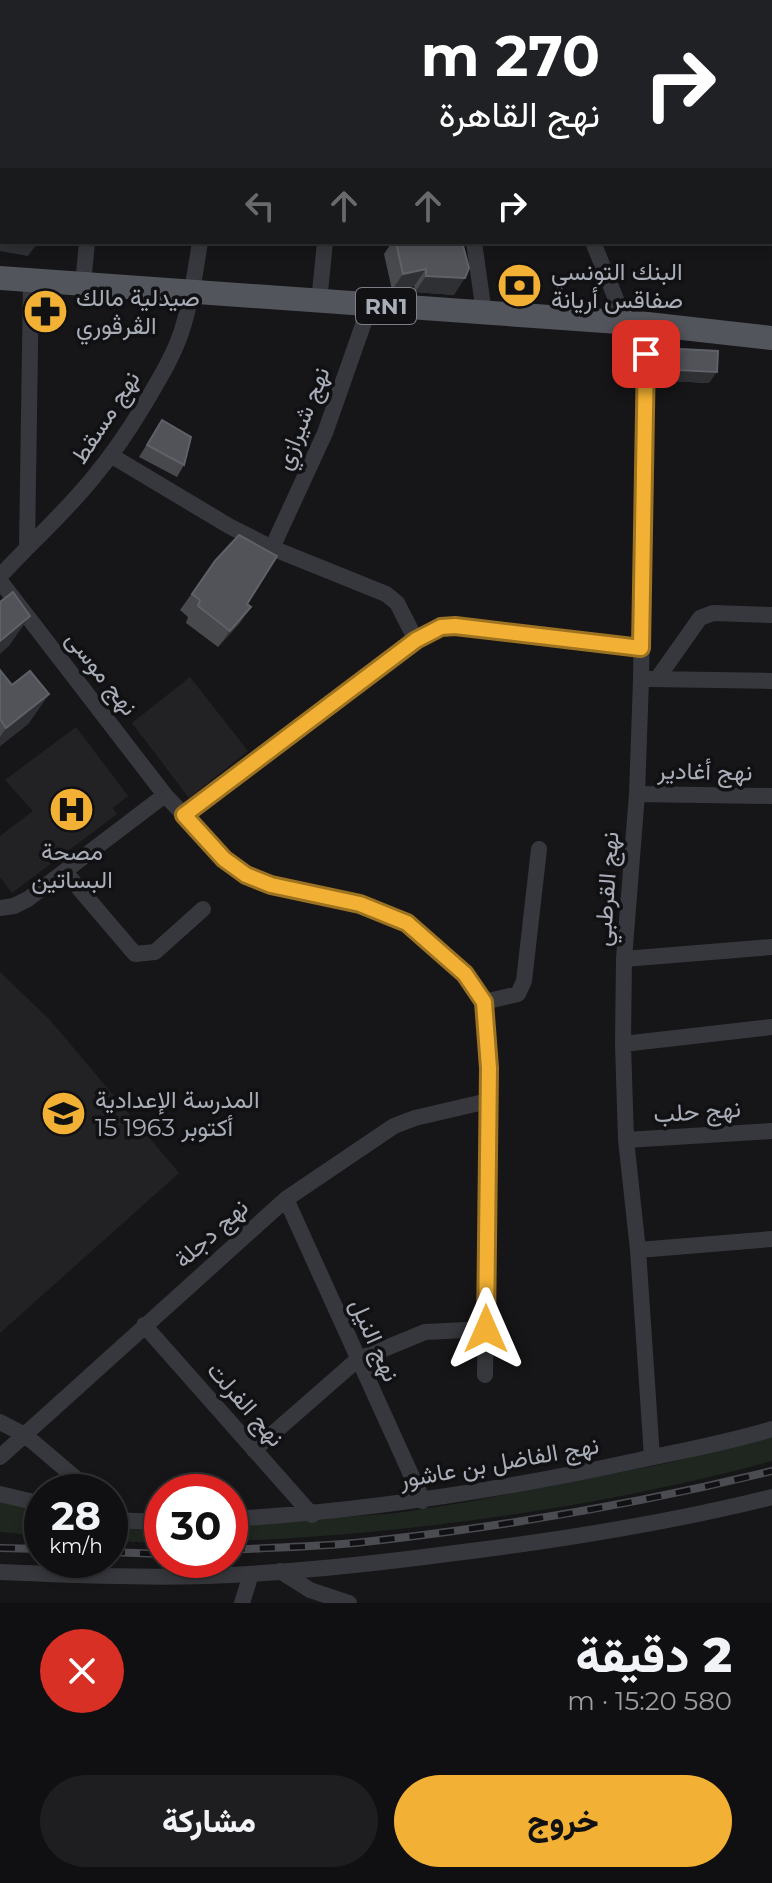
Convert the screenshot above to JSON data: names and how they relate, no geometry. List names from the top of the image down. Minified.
{"streets":{"main road":["RN1"],"street":["نهج مسقط","نهج شيرازي","نهج موسى","نهج أغادير","نهج القرطبي","نهج حلب","نهج دجلة","نهج النيل","نهج الفرلت","نهج الفاضل بن عاشور"]},"crossings":[["RN1","نهج مسقط"],["RN1","نهج شيرازي"],["RN1","نهج القرطبي"],["نهج مسقط","نهج موسى"],["نهج أغادير","نهج القرطبي"],["نهج القرطبي","نهج حلب"],["نهج القرطبي","نهج الفاضل بن عاشور"],["نهج دجلة","نهج النيل"],["نهج دجلة","نهج الفرلت"],["نهج النيل","نهج الفاضل بن عاشور"],["نهج الفرلت","نهج الفاضل بن عاشور"]],"places":{"bank":["البنك التونسي صفاقس أريانة"],"pharmacy":["صيدلية مالك الڤرڤوري"],"hospital":["مصحة البساتين"],"school or university":["المدرسة الإعدادية 15 أكتوبر 1963"]},"page":{"turn":["270 m","نهج القاهرة"],"speed":"28 km/h","limit":"30","heading":["2 دقيقة","580 m · 15:20"],"buttons":["خروج","مشاركة"]}}
